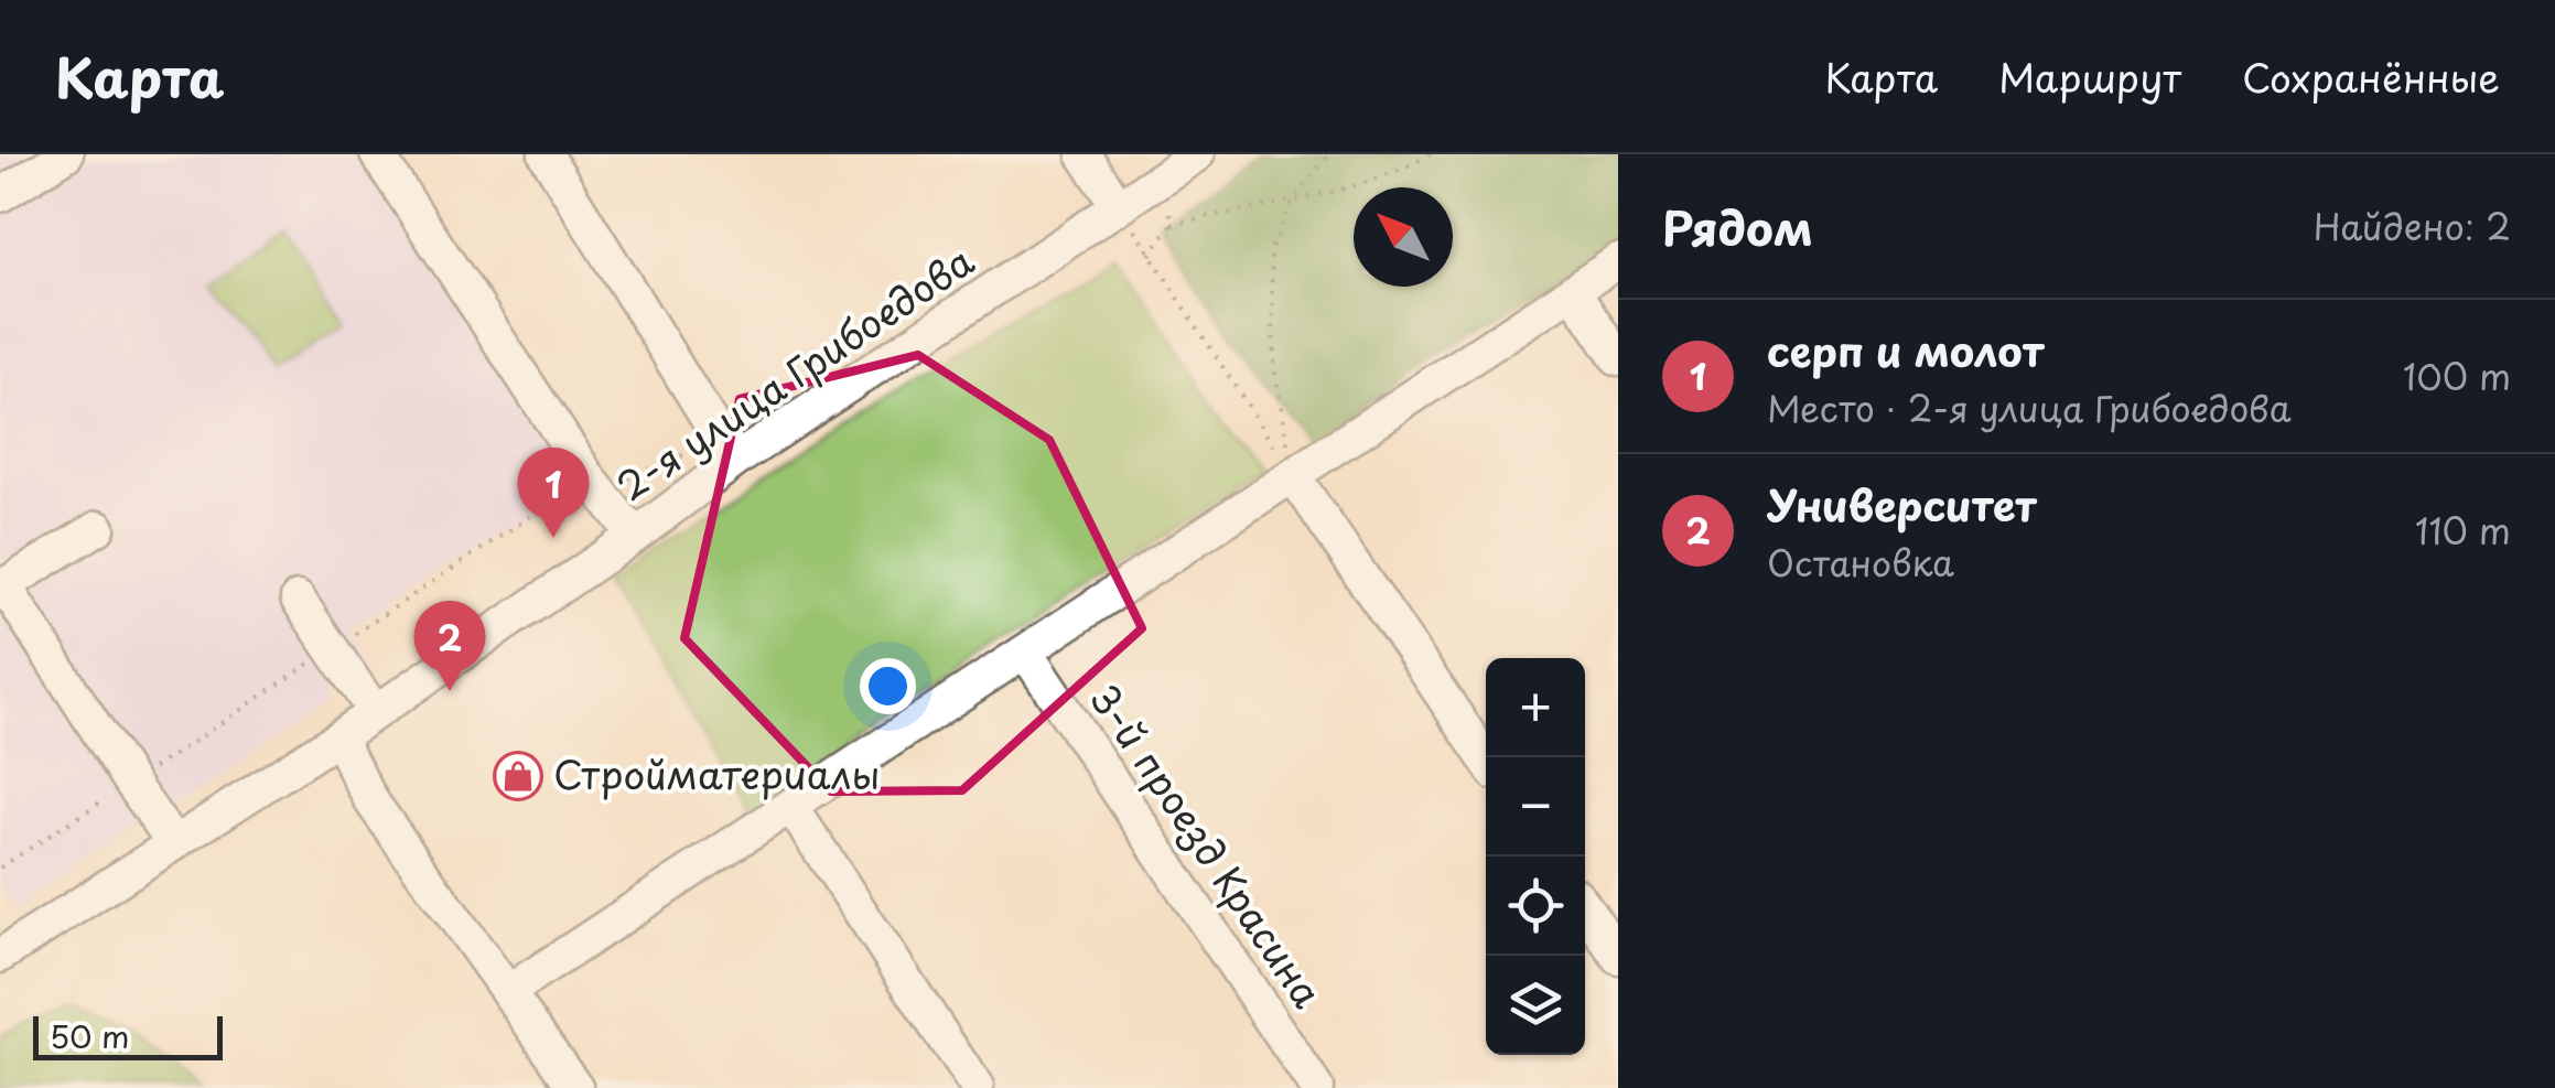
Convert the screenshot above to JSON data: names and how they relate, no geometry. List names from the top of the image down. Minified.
{"streets":{"street":["2-я улица Грибоедова","3-й проезд Красина"]},"places":{"shop":["Стройматериалы"]},"scale_bar":"50 m","north":"top left","page":{"header":"Карта","nav":["Карта","Маршрут","Сохранённые"],"heading":["Рядом","Найдено: 2"],"list":[{"mark":"1","name":"серп и молот","note":"Место · 2-я улица Грибоедова","value":"100 m"},{"mark":"2","name":"Университет","note":"Остановка","value":"110 m"}],"pins":["1","2"],"map_buttons":["+","−"],"scale":"50 m"}}
